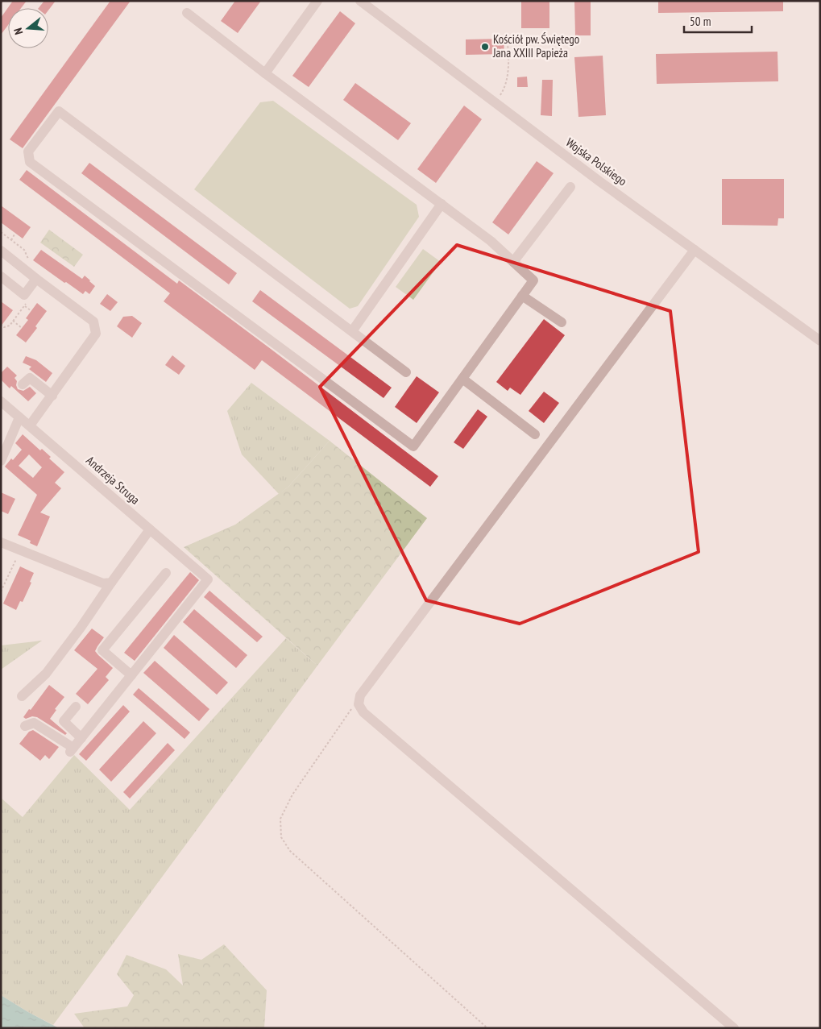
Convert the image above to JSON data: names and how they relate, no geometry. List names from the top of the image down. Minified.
{"streets":{"street":["Wojska Polskiego","Andrzeja Struga"]},"places":["Kościół pw. Świętego Jana XXIII Papieża"],"scale_bar":"50 m","north":"left"}
